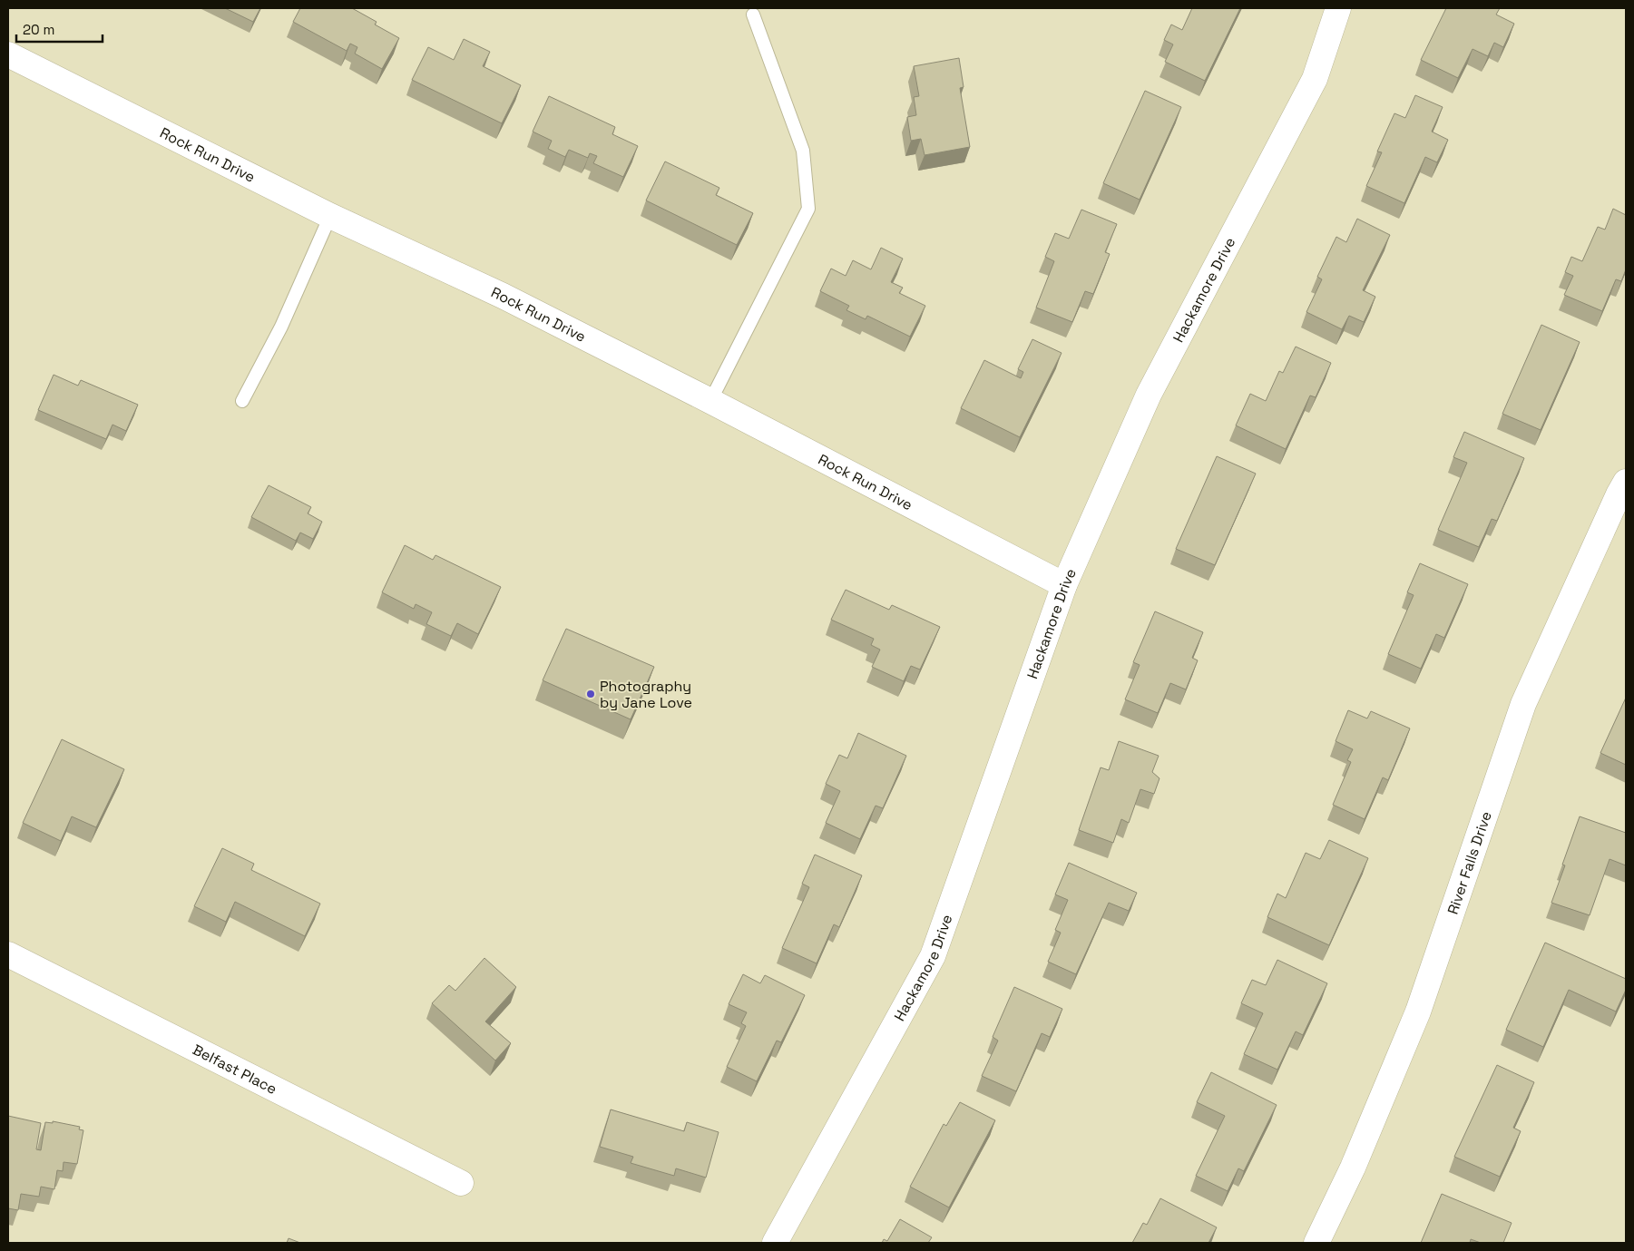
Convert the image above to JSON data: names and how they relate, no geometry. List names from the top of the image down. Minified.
{"streets":{"street":["Rock Run Drive","Hackamore Drive","River Falls Drive","Belfast Place"]},"crossings":[["Rock Run Drive","Hackamore Drive"]],"places":["Photography by Jane Love"],"scale_bar":"20 m"}
